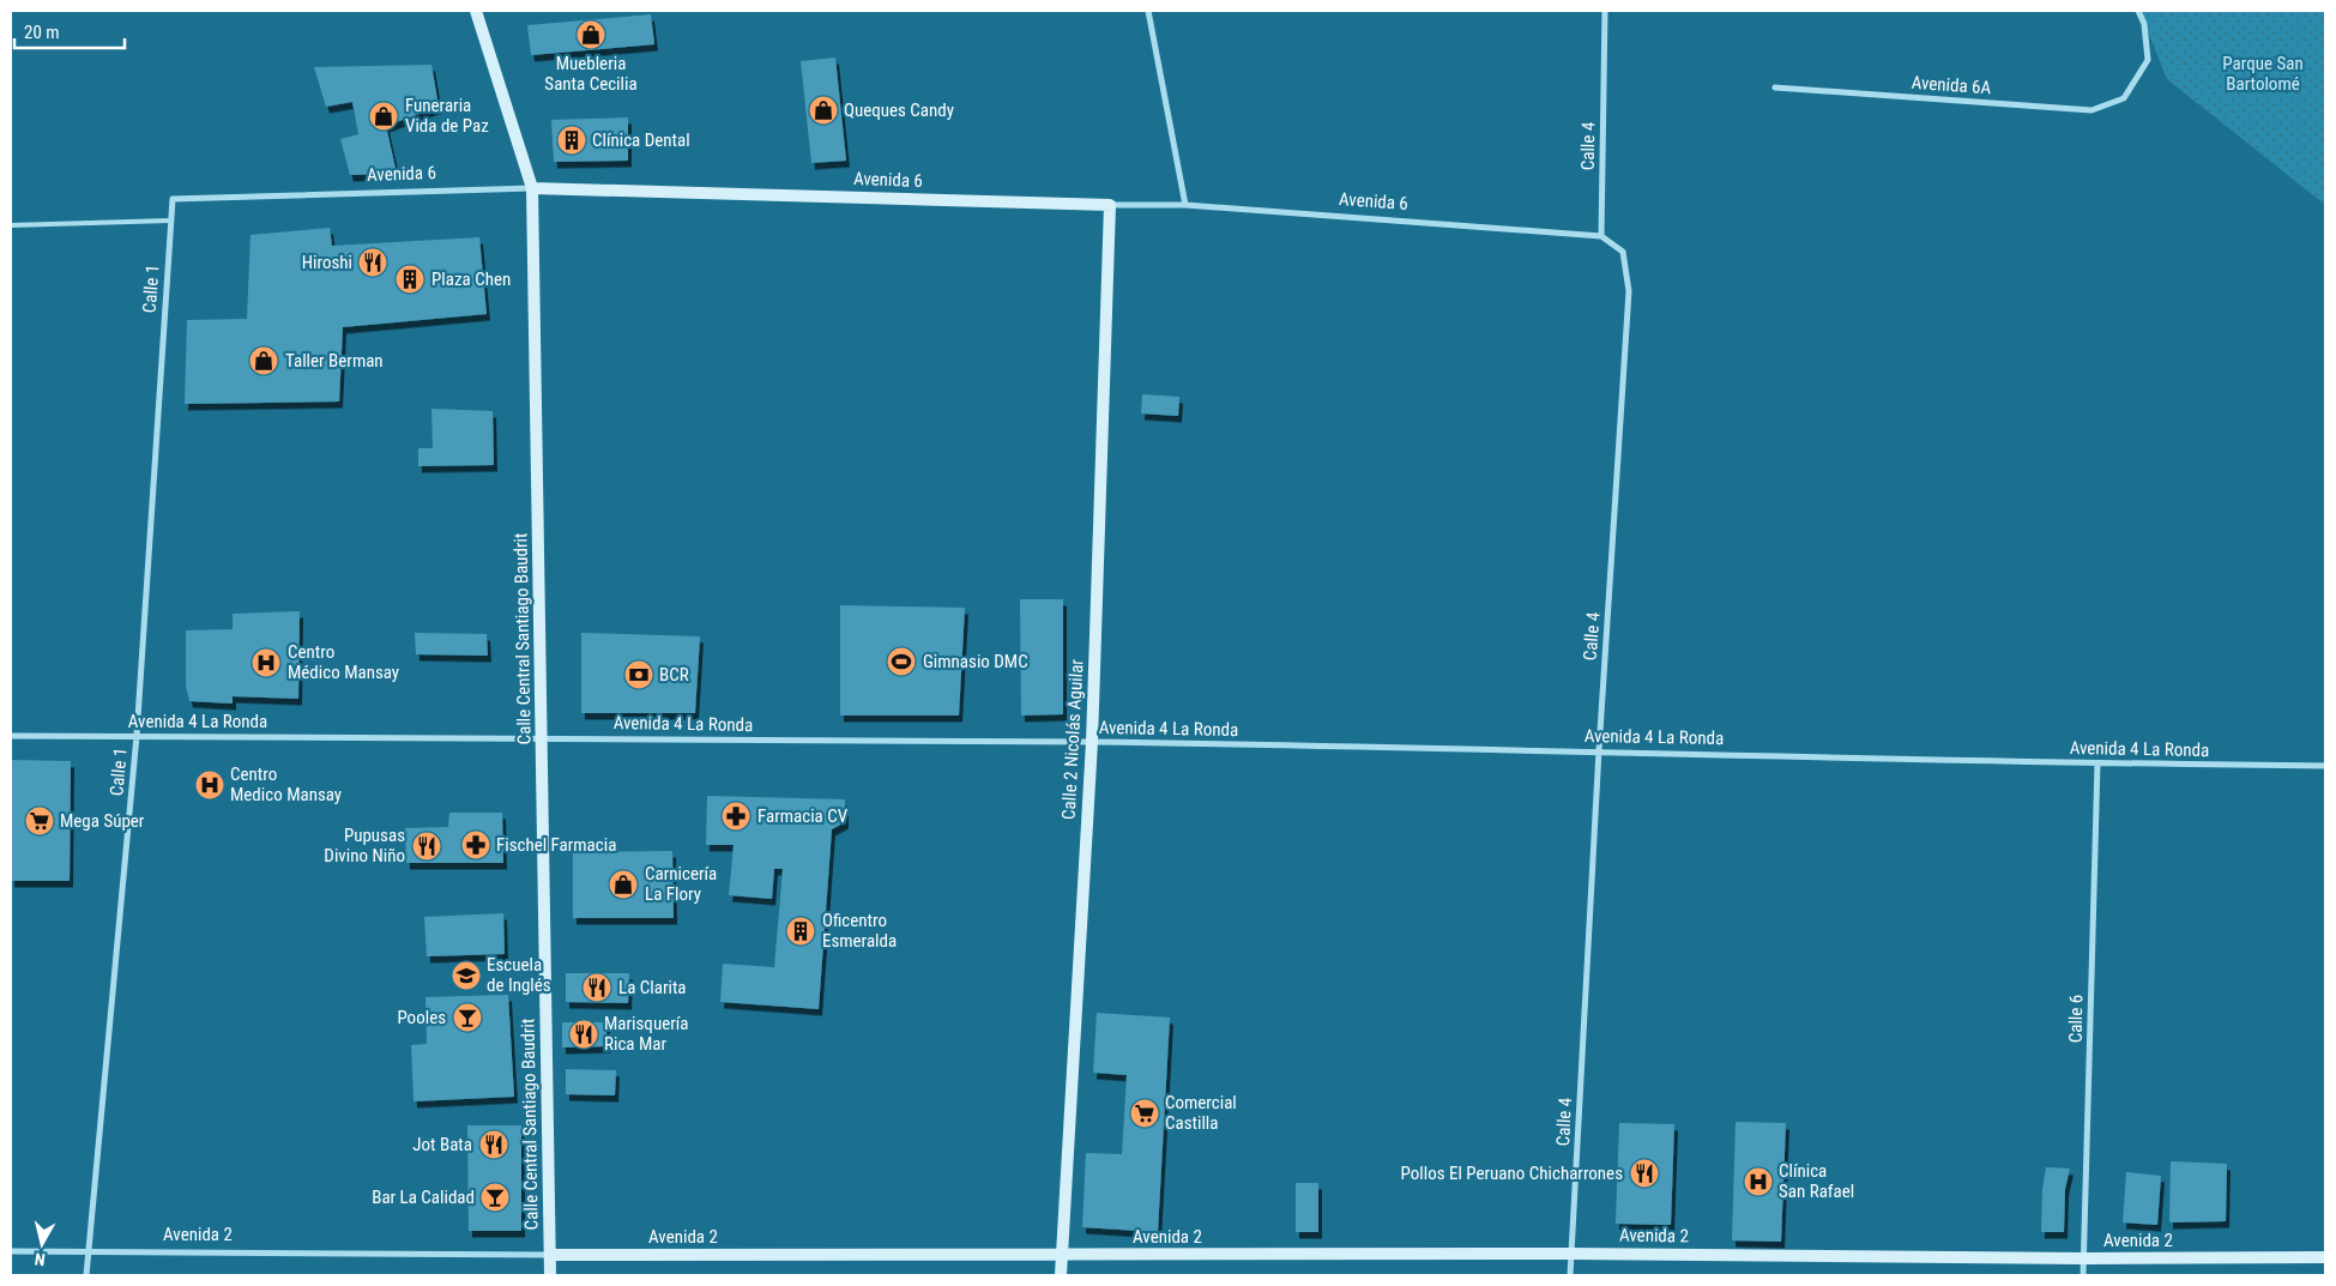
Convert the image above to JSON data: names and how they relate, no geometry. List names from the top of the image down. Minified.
{"streets":{"main road":["Avenida 6","Calle Central Santiago Baudrit","Calle 2 Nicolás Aguilar","Avenida 2"],"street":["Avenida 6A","Calle 4","Calle 1","Avenida 4 La Ronda","Calle 6"]},"crossings":[["Calle 4","Avenida 6"],["Calle 4","Avenida 4 La Ronda"],["Calle 4","Avenida 2"],["Avenida 6","Calle 1"],["Avenida 6","Calle Central Santiago Baudrit"],["Avenida 6","Calle 2 Nicolás Aguilar"],["Calle 1","Avenida 4 La Ronda"],["Calle 1","Avenida 2"],["Calle Central Santiago Baudrit","Avenida 4 La Ronda"],["Calle Central Santiago Baudrit","Avenida 2"],["Avenida 4 La Ronda","Calle 2 Nicolás Aguilar"],["Avenida 4 La Ronda","Calle 6"],["Calle 2 Nicolás Aguilar","Avenida 2"],["Calle 6","Avenida 2"]],"parks":["Parque San Bartolomé"],"places":{"shop":["Muebleria Santa Cecilia","Queques Candy","Funeraria Vida de Paz","Taller Berman","Carnicería La Flory"],"building":["Clínica Dental","Plaza Chen","Oficentro Esmeralda"],"restaurant":["Hiroshi","Pupusas Divino Niño","La Clarita","Marisquería Rica Mar","Jot Bata","Pollos El Peruano Chicharrones"],"sports":["Gimnasio DMC"],"hospital":["Centro Médico Mansay","Centro Medico Mansay","Clínica San Rafael"],"bank":["BCR"],"pharmacy":["Farmacia CV","Fischel Farmacia"],"supermarket":["Mega Súper","Comercial Castilla"],"school or university":["Escuela de Inglés"],"bar":["Pooles","Bar La Calidad"]},"scale_bar":"20 m","north":"bottom"}
